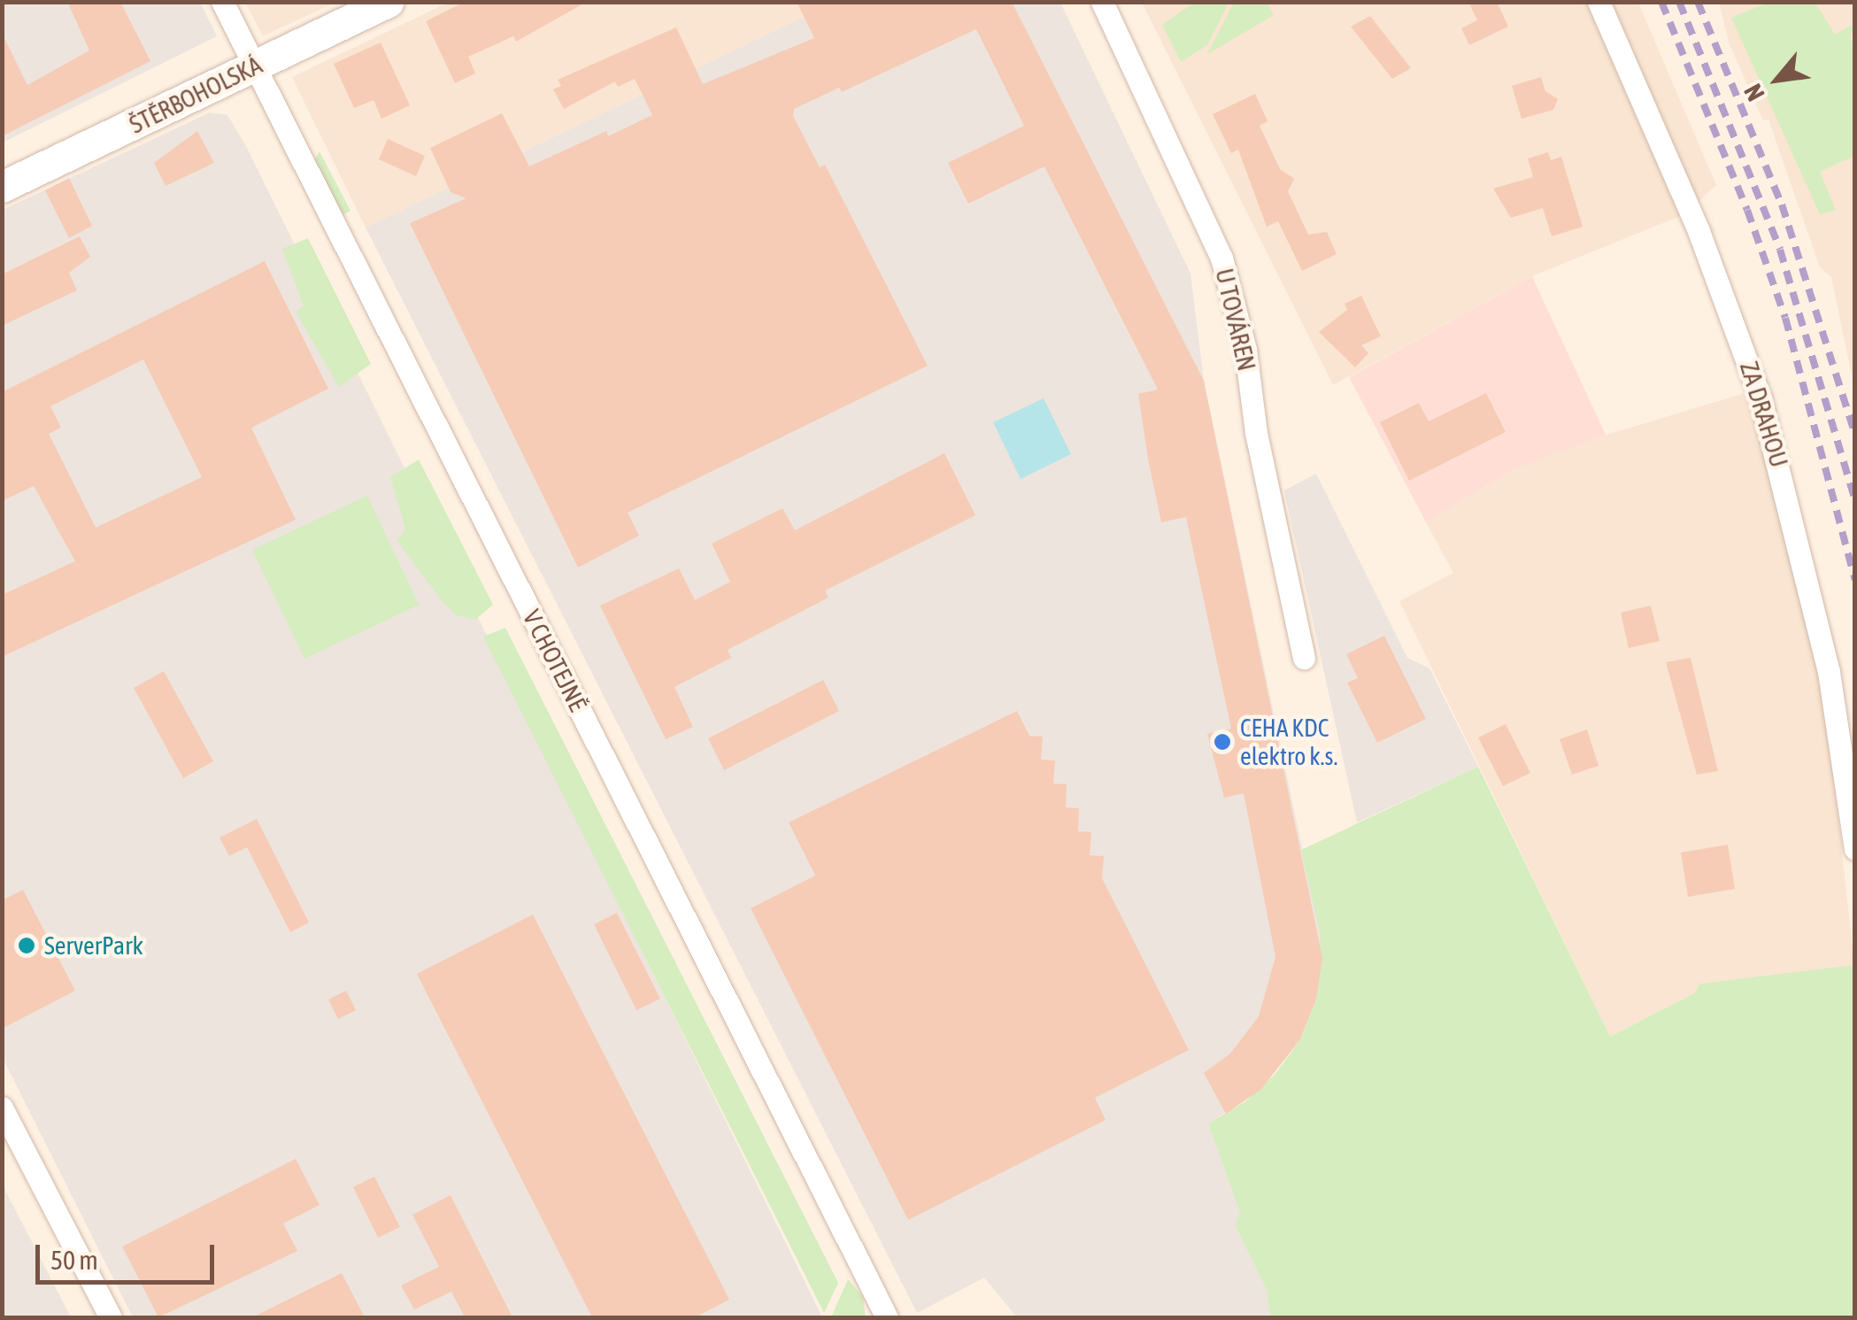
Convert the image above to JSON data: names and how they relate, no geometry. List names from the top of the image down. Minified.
{"streets":{"street":["ŠTĚRBOHOLSKÁ","U TOVÁREN","ZA DRAHOU","V CHOTEJNĚ"]},"crossings":[["ŠTĚRBOHOLSKÁ","V CHOTEJNĚ"]],"places":["CEHA KDC elektro k.s.","ServerPark"],"scale_bar":"50 m","north":"bottom left"}
